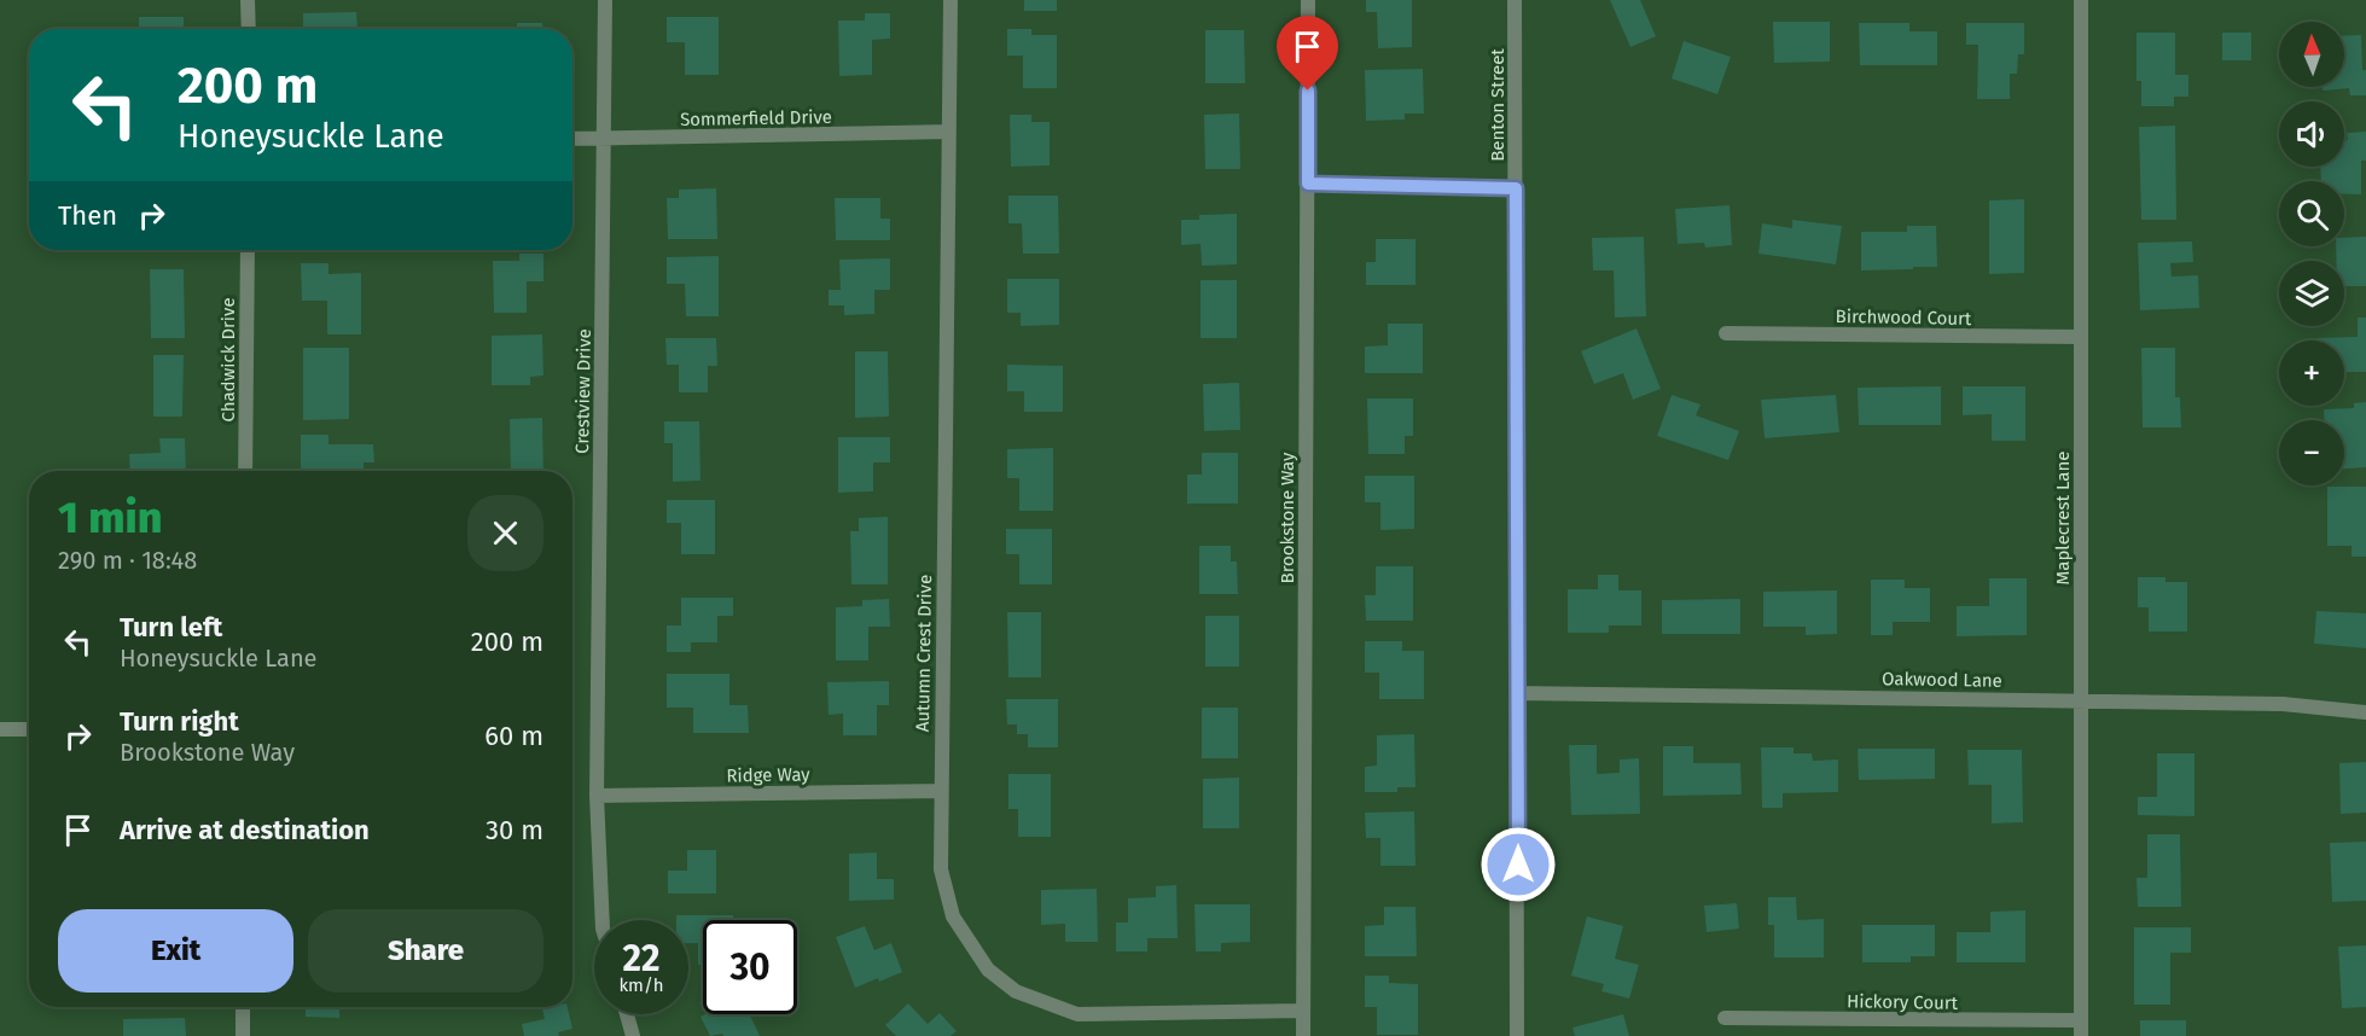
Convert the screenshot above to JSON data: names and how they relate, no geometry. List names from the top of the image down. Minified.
{"streets":{"street":["Benton Street","Sommerfield Drive","Birchwood Court","Chadwick Drive","Crestview Drive","Brookstone Way","Maplecrest Lane","Autumn Crest Drive","Oakwood Lane","Ridge Way","Hickory Court"]},"crossings":[["Benton Street","Oakwood Lane"],["Sommerfield Drive","Crestview Drive"],["Sommerfield Drive","Autumn Crest Drive"],["Birchwood Court","Maplecrest Lane"],["Crestview Drive","Ridge Way"],["Brookstone Way","Autumn Crest Drive"],["Maplecrest Lane","Oakwood Lane"],["Maplecrest Lane","Hickory Court"],["Autumn Crest Drive","Ridge Way"]],"north":"top","page":{"map_buttons":["+","−"],"turn":["200 m","Honeysuckle Lane"],"then":"Then","heading":["1 min","290 m · 18:48"],"list":[{"name":"Turn left","note":"Honeysuckle Lane","value":"200 m"},{"name":"Turn right","note":"Brookstone Way","value":"60 m"},{"name":"Arrive at destination","value":"30 m"}],"buttons":["Exit","Share"],"speed":"22 km/h","limit":"30"}}
